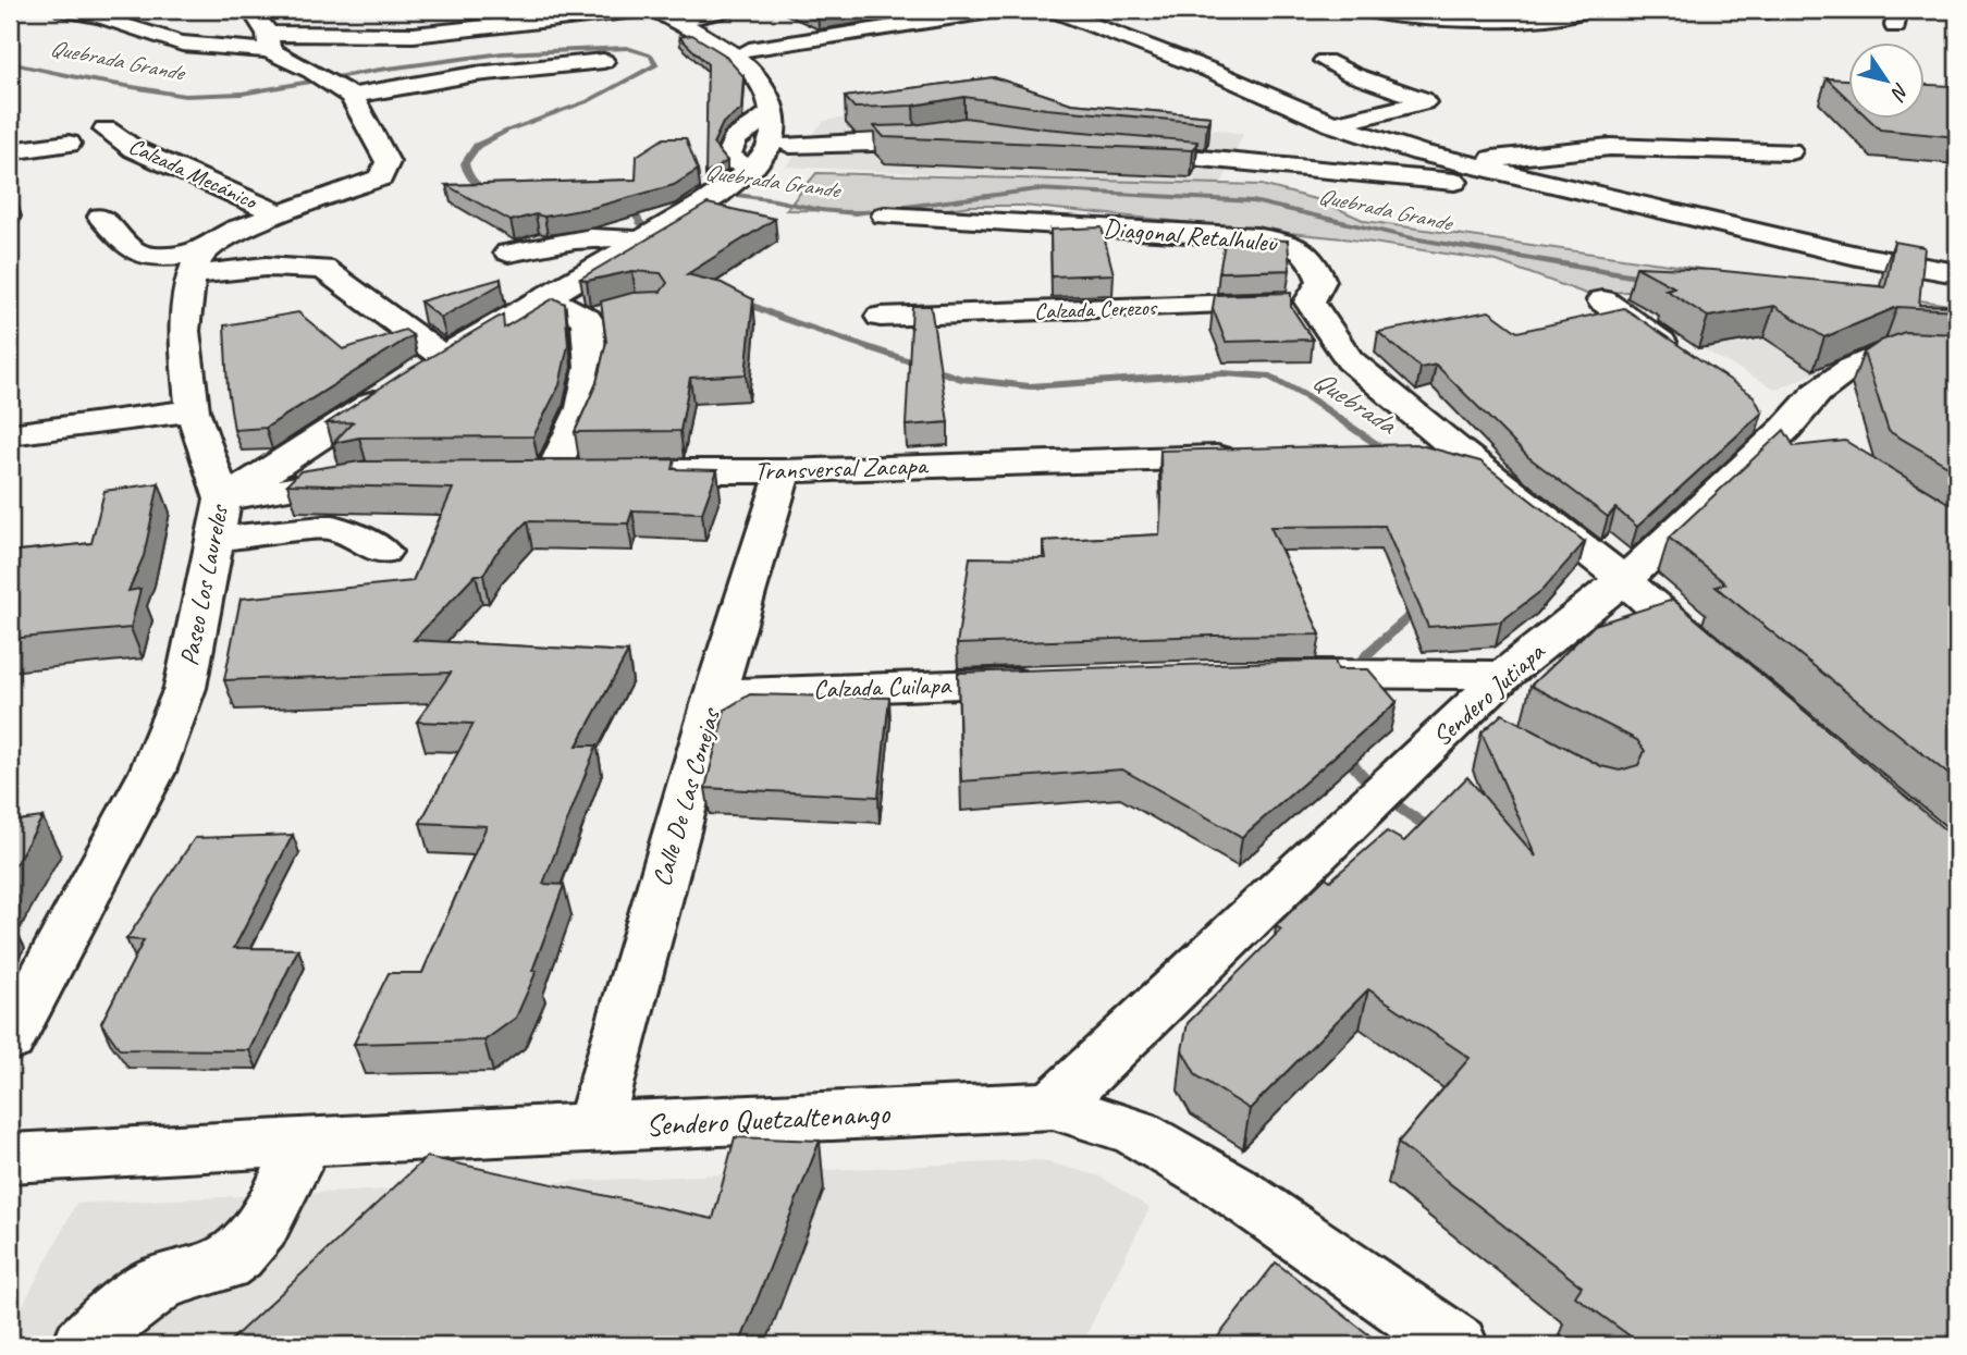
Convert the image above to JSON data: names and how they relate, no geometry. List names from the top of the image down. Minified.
{"streets":{"street":["Calzada Mecánico","Diagonal Retalhuleu","Calzada Cerezos","Transversal Zacapa","Paseo Los Laureles","Calzada Cuilapa","Sendero Jutiapa","Calle De Las Conejas","Sendero Quetzaltenango"]},"crossings":[["Diagonal Retalhuleu","Calzada Cerezos"],["Transversal Zacapa","Calle De Las Conejas"],["Calzada Cuilapa","Calle De Las Conejas"],["Sendero Jutiapa","Sendero Quetzaltenango"],["Calle De Las Conejas","Sendero Quetzaltenango"]],"water":["Quebrada Grande","Quebrada"],"north":"bottom right"}
